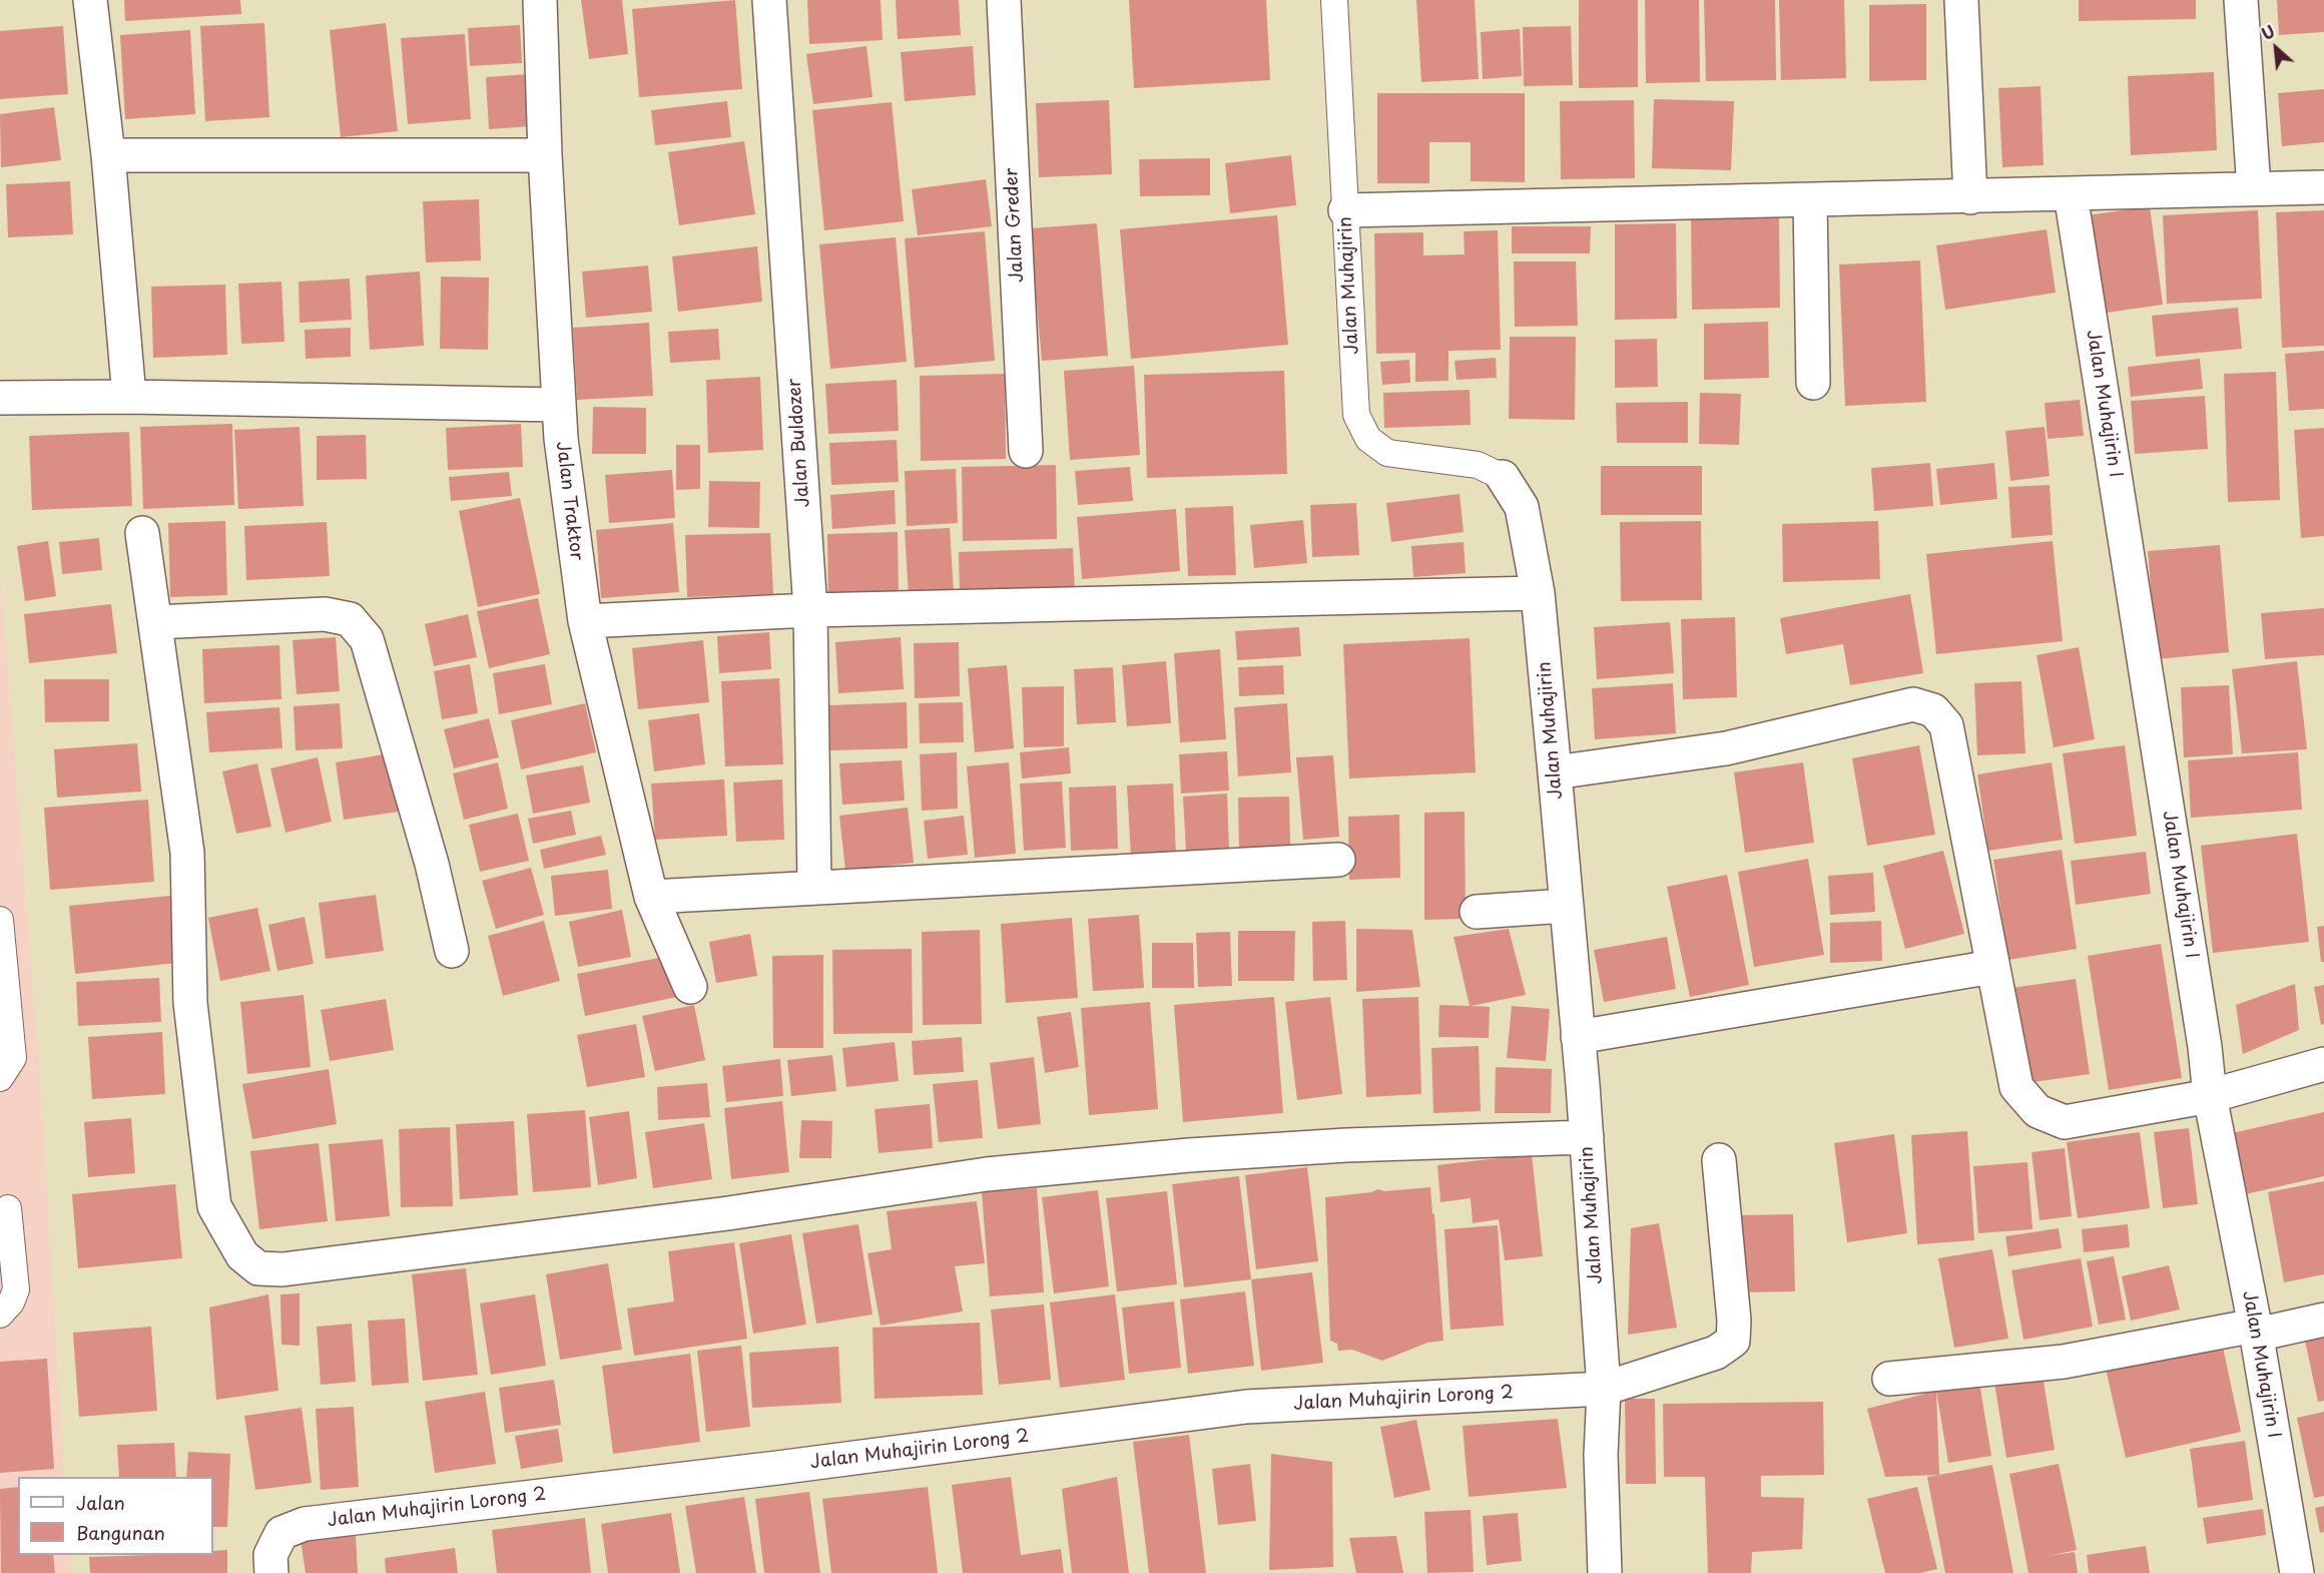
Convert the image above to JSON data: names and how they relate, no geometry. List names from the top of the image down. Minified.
{"streets":{"street":["Jalan Greder","Jalan Muhajirin","Jalan Muhajirin I","Jalan Buldozer","Jalan Traktor","Jalan Muhajirin Lorong 2"]},"crossings":[["Jalan Muhajirin","Jalan Muhajirin Lorong 2"]],"legend":["Jalan","Bangunan"],"north":"top left"}
